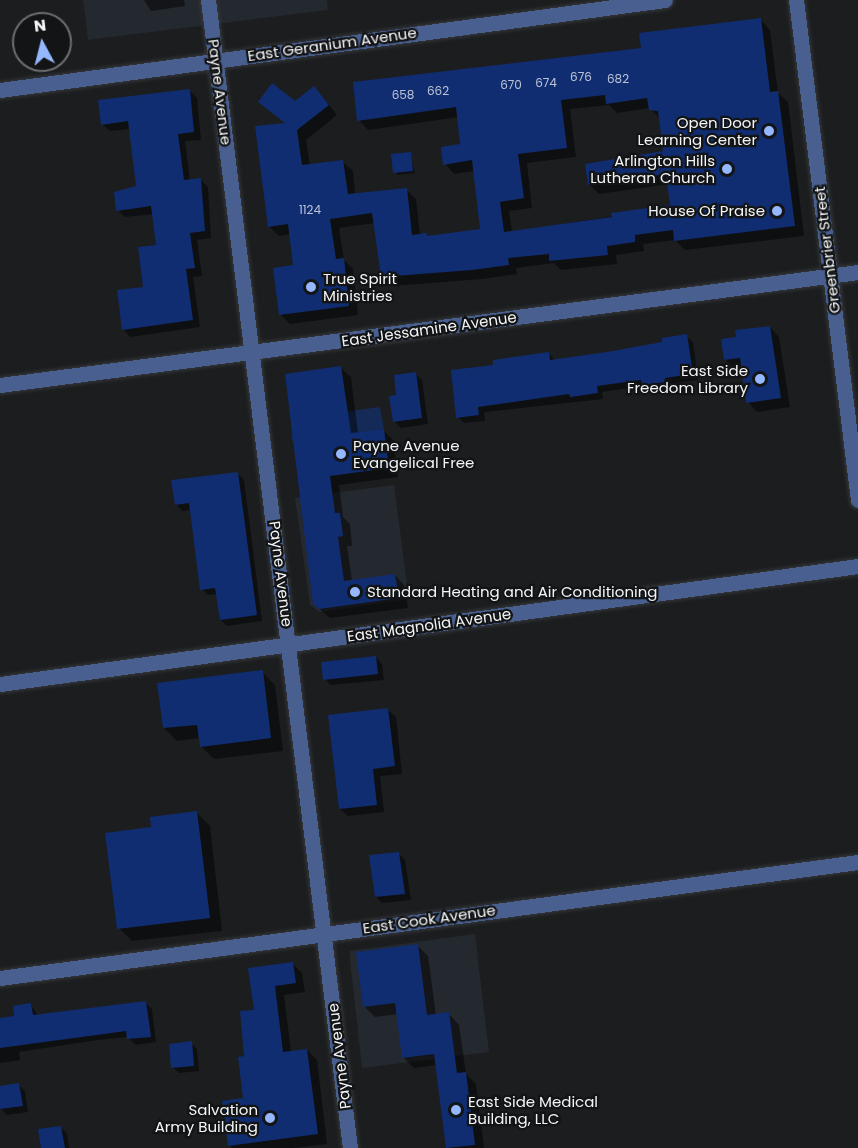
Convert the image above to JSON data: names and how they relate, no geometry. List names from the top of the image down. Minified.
{"streets":{"street":["East Geranium Avenue","Payne Avenue","Greenbrier Street","East Jessamine Avenue","East Magnolia Avenue","East Cook Avenue"]},"crossings":[["East Geranium Avenue","Payne Avenue"],["Payne Avenue","East Jessamine Avenue"],["Payne Avenue","East Magnolia Avenue"],["Payne Avenue","East Cook Avenue"],["Greenbrier Street","East Jessamine Avenue"]],"places":["Open Door Learning Center","Arlington Hills Lutheran Church","House Of Praise","True Spirit Ministries","East Side Freedom Library","Payne Avenue Evangelical Free","Standard Heating and Air Conditioning","East Side Medical Building, LLC","Salvation Army Building"],"house_numbers":["676","682","674","670","662","658","1124"],"north":"top"}
